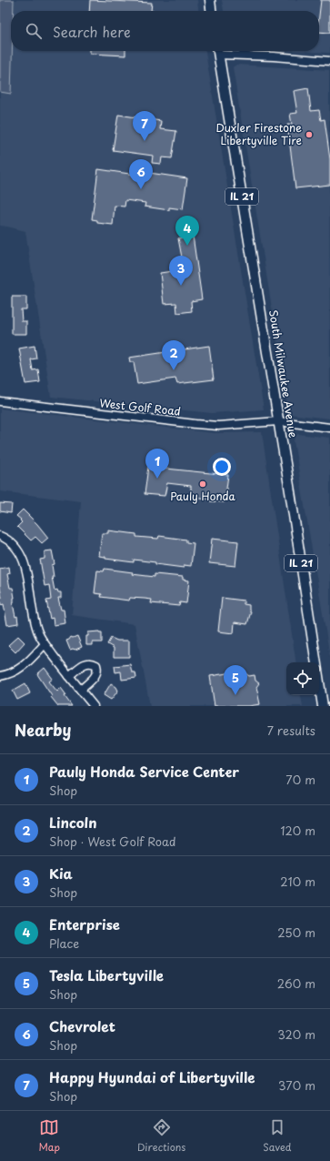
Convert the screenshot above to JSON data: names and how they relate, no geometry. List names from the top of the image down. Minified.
{"streets":{"main road":["IL 21","South Milwaukee Avenue"],"street":["West Golf Road"]},"crossings":[["South Milwaukee Avenue","West Golf Road"]],"places":["Duxler Firestone Libertyville Tire","Pauly Honda"],"page":{"search":"Search here","pins":["7","6","4","3","2","1","5"],"heading":["Nearby","7 results"],"list":[{"mark":"1","name":"Pauly Honda Service Center","note":"Shop","value":"70 m"},{"mark":"2","name":"Lincoln","note":"Shop · West Golf Road","value":"120 m"},{"mark":"3","name":"Kia","note":"Shop","value":"210 m"},{"mark":"4","name":"Enterprise","note":"Place","value":"250 m"},{"mark":"5","name":"Tesla Libertyville","note":"Shop","value":"260 m"},{"mark":"6","name":"Chevrolet","note":"Shop","value":"320 m"},{"mark":"7","name":"Happy Hyundai of Libertyville","note":"Shop","value":"370 m"}],"nav":["Map","Directions","Saved"]}}
